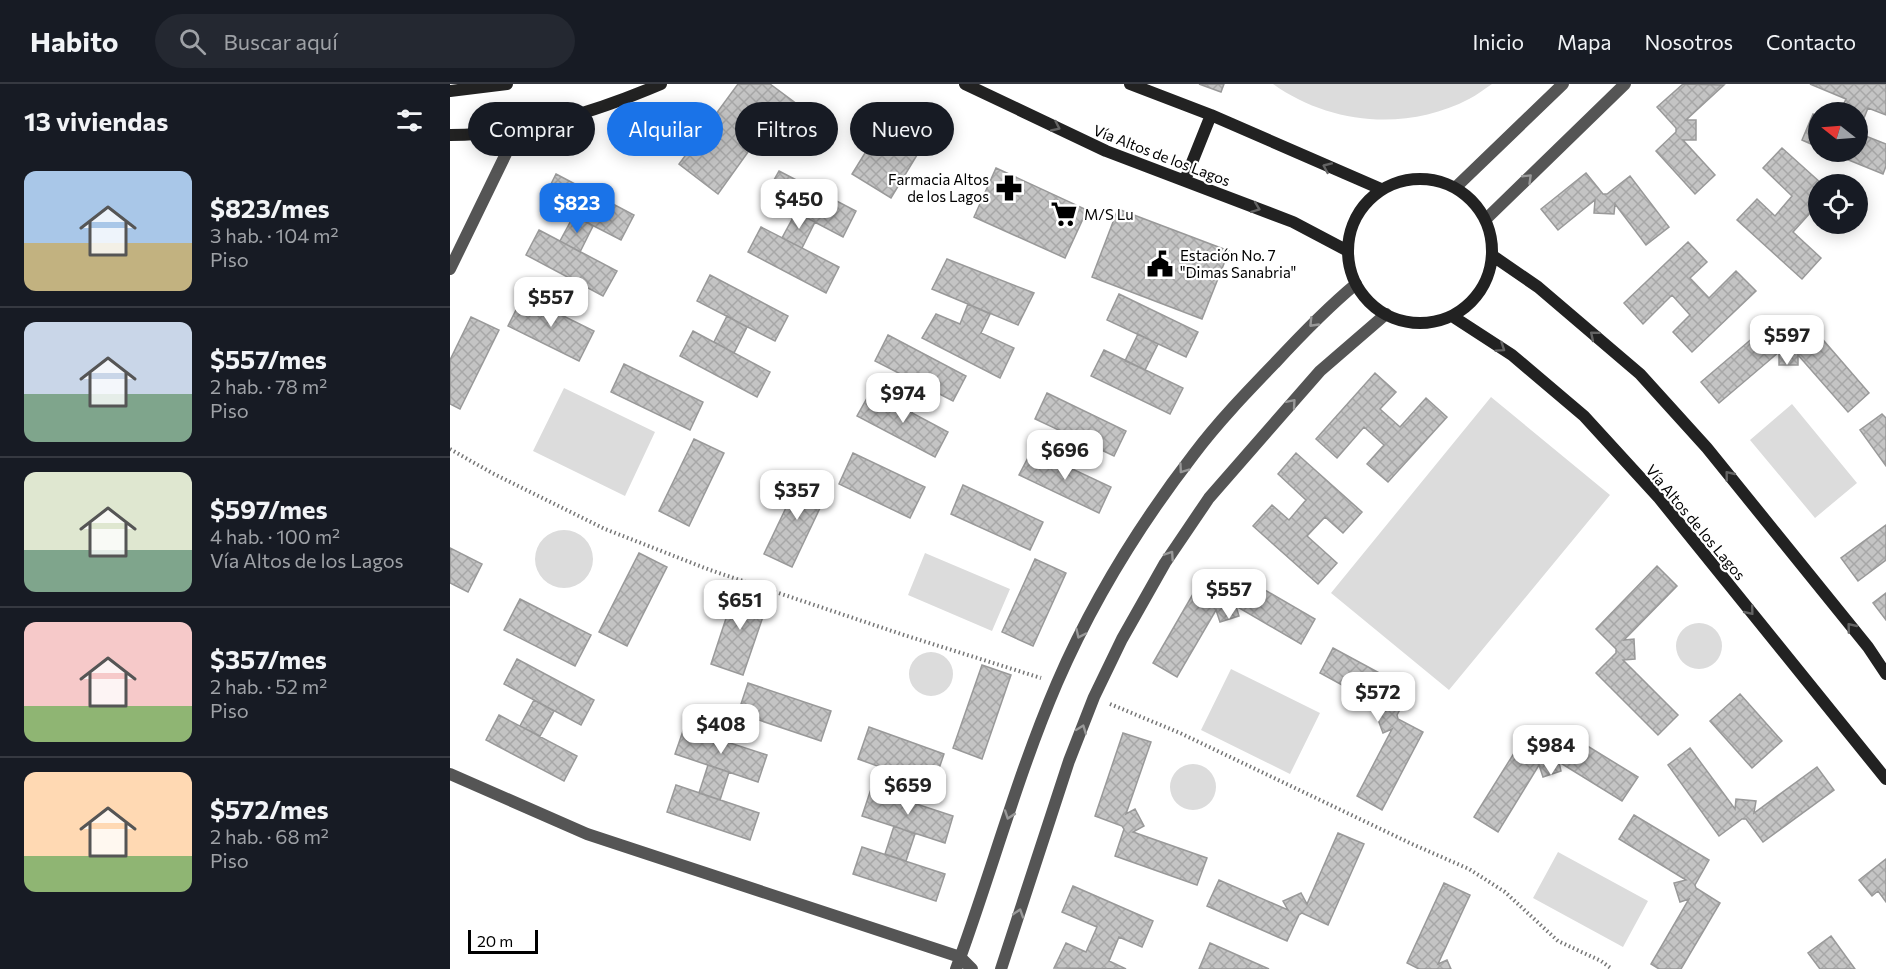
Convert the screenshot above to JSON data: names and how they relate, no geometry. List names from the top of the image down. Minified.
{"streets":{"street":["Vía Altos de los Lagos"]},"places":{"pharmacy":["Farmacia Altos de los Lagos"],"supermarket":["M/S Lu"],"public building":["Estación No. 7 \"Dimas Sanabria\""]},"scale_bar":"20 m","north":"left","page":{"header":"Habito","search":"Buscar aquí","nav":["Inicio","Mapa","Nosotros","Contacto"],"heading":"13 viviendas","chip":["Comprar","Alquilar","Filtros","Nuevo"],"list":[{"name":"$823/mes","note":"3 hab. · 104 m² · Piso"},{"name":"$557/mes","note":"2 hab. · 78 m² · Piso"},{"name":"$597/mes","note":"4 hab. · 100 m² · Vía Altos de los Lagos"},{"name":"$357/mes","note":"2 hab. · 52 m² · Piso"},{"name":"$572/mes","note":"2 hab. · 68 m² · Piso"}],"price":["$450","$823","$557","$597","$974","$696","$357","$557","$651","$572","$408","$984","$659"],"scale":"20 m"}}
